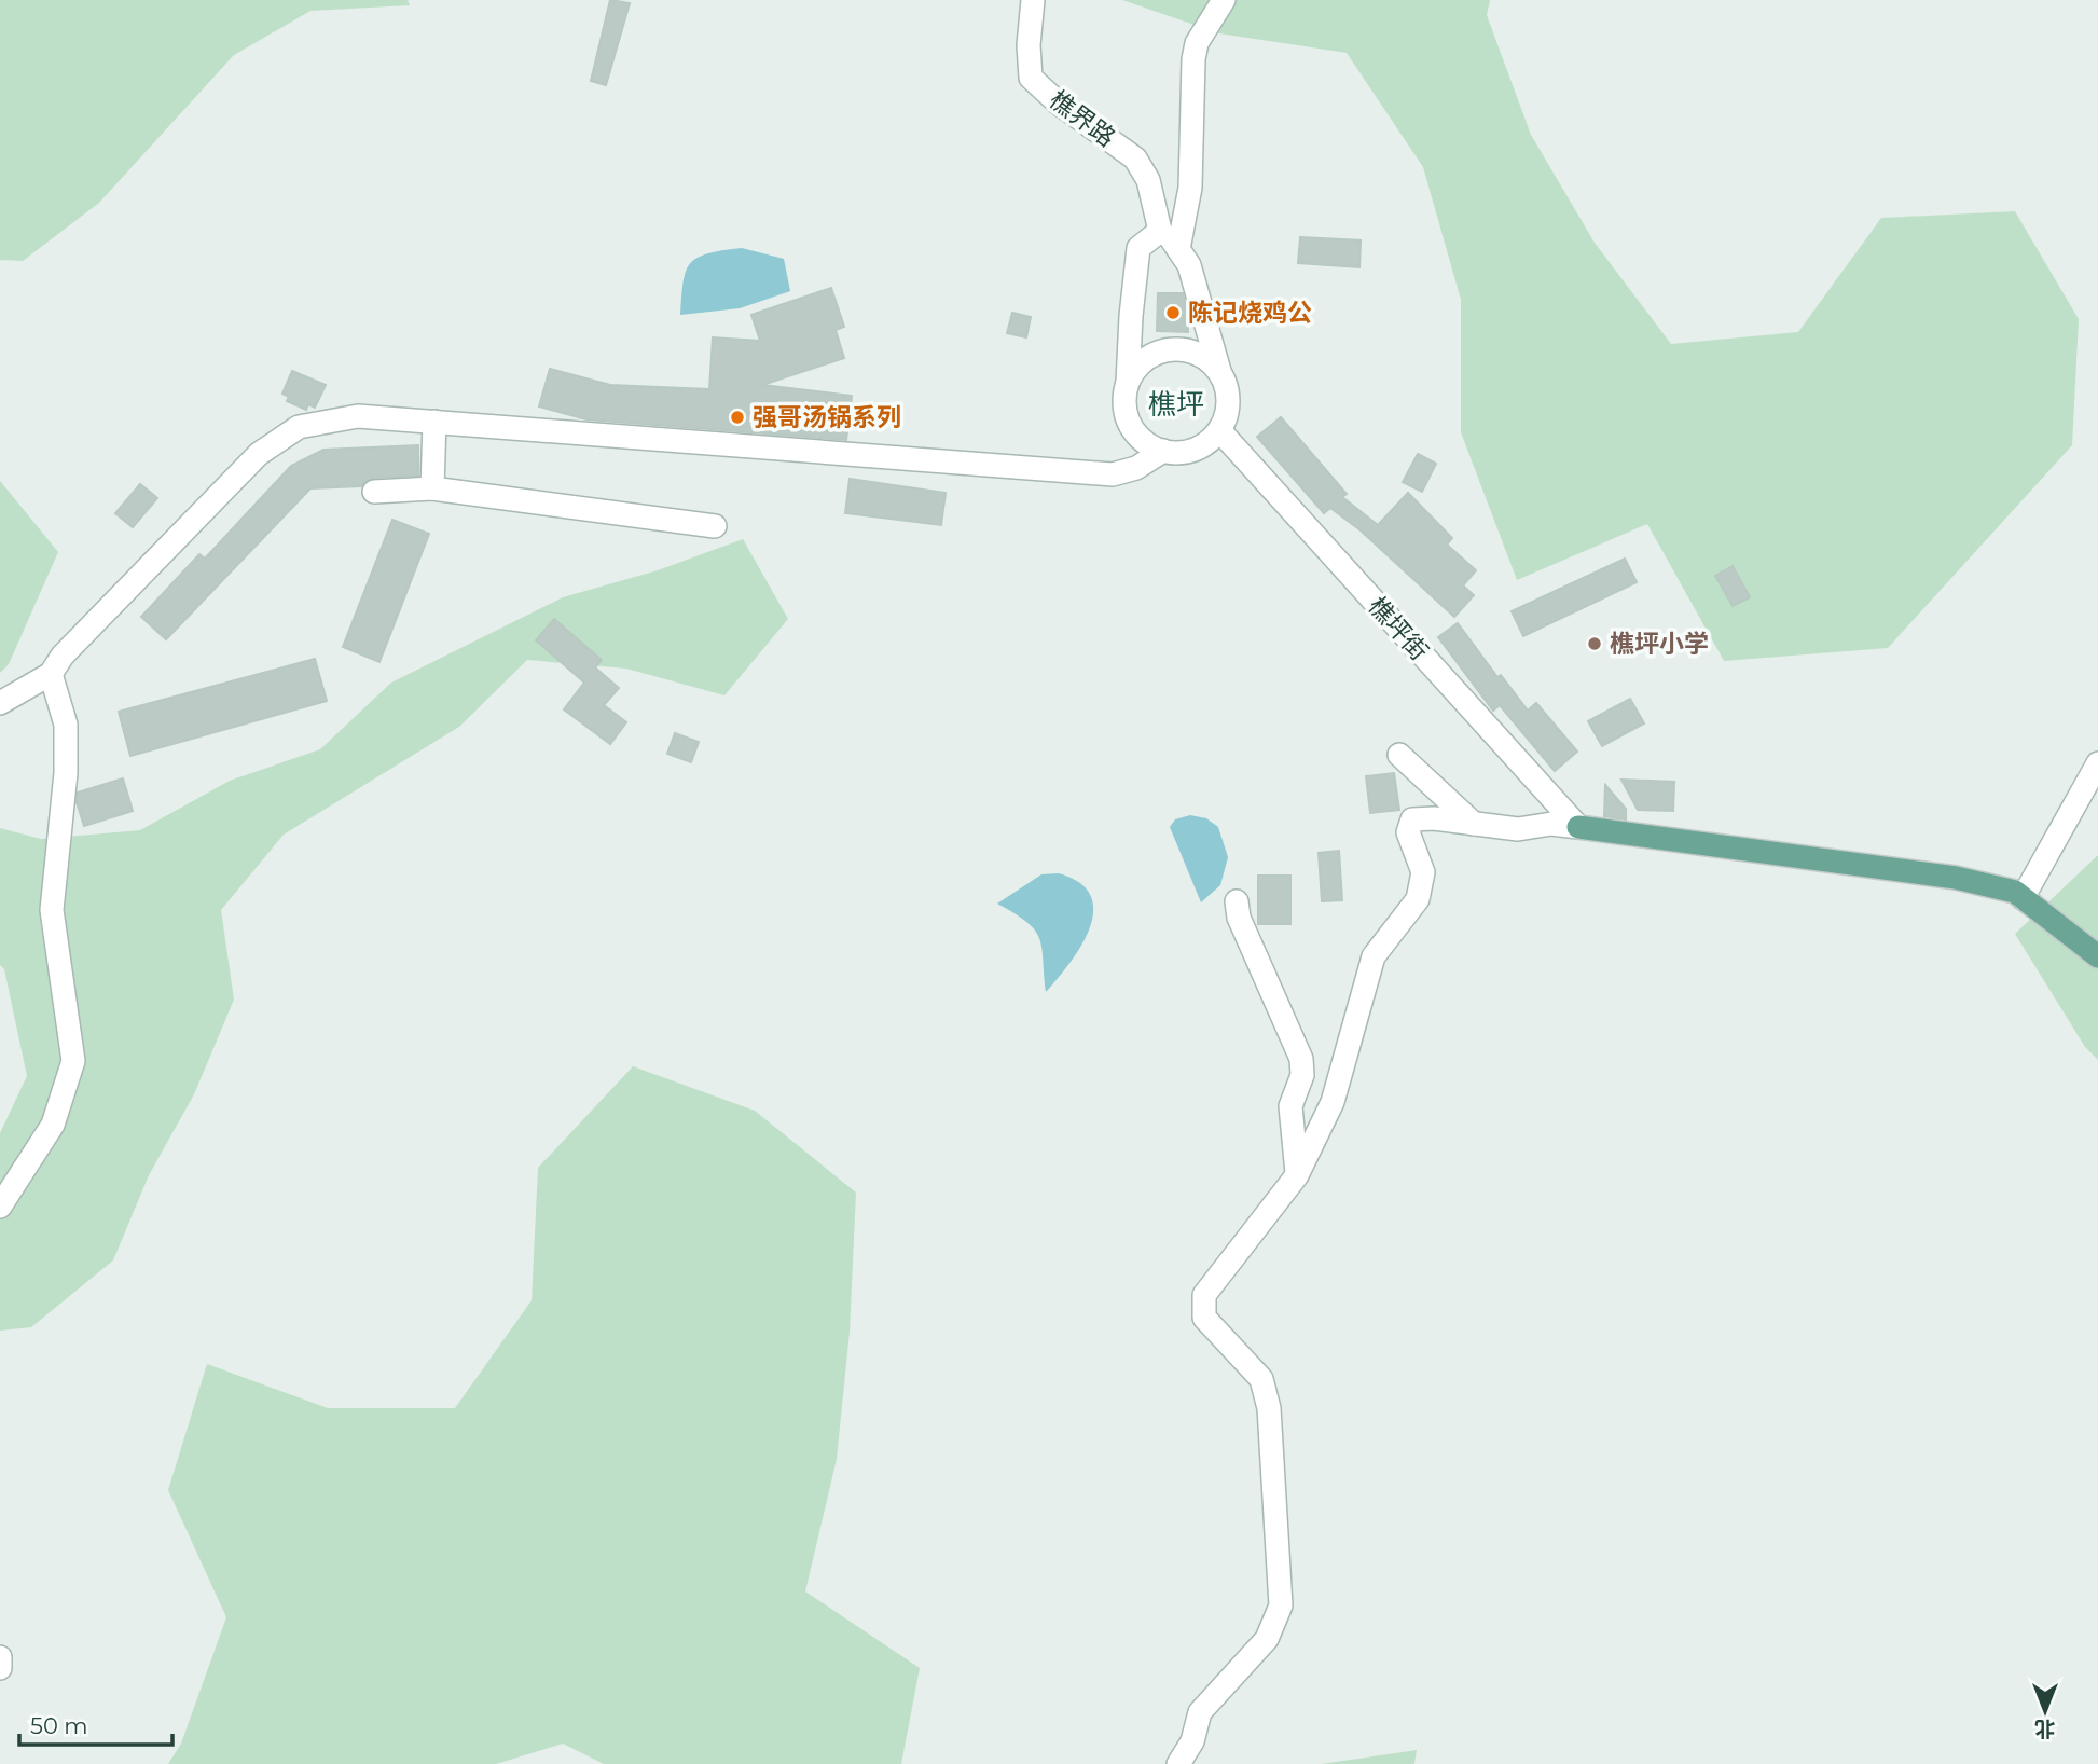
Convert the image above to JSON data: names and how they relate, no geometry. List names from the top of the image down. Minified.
{"streets":{"street":["樵界路","樵坪街"]},"districts":["樵坪"],"places":["陈记烧鸡公","强哥汤锅系列","樵坪小学"],"scale_bar":"50 m","north":"bottom"}
